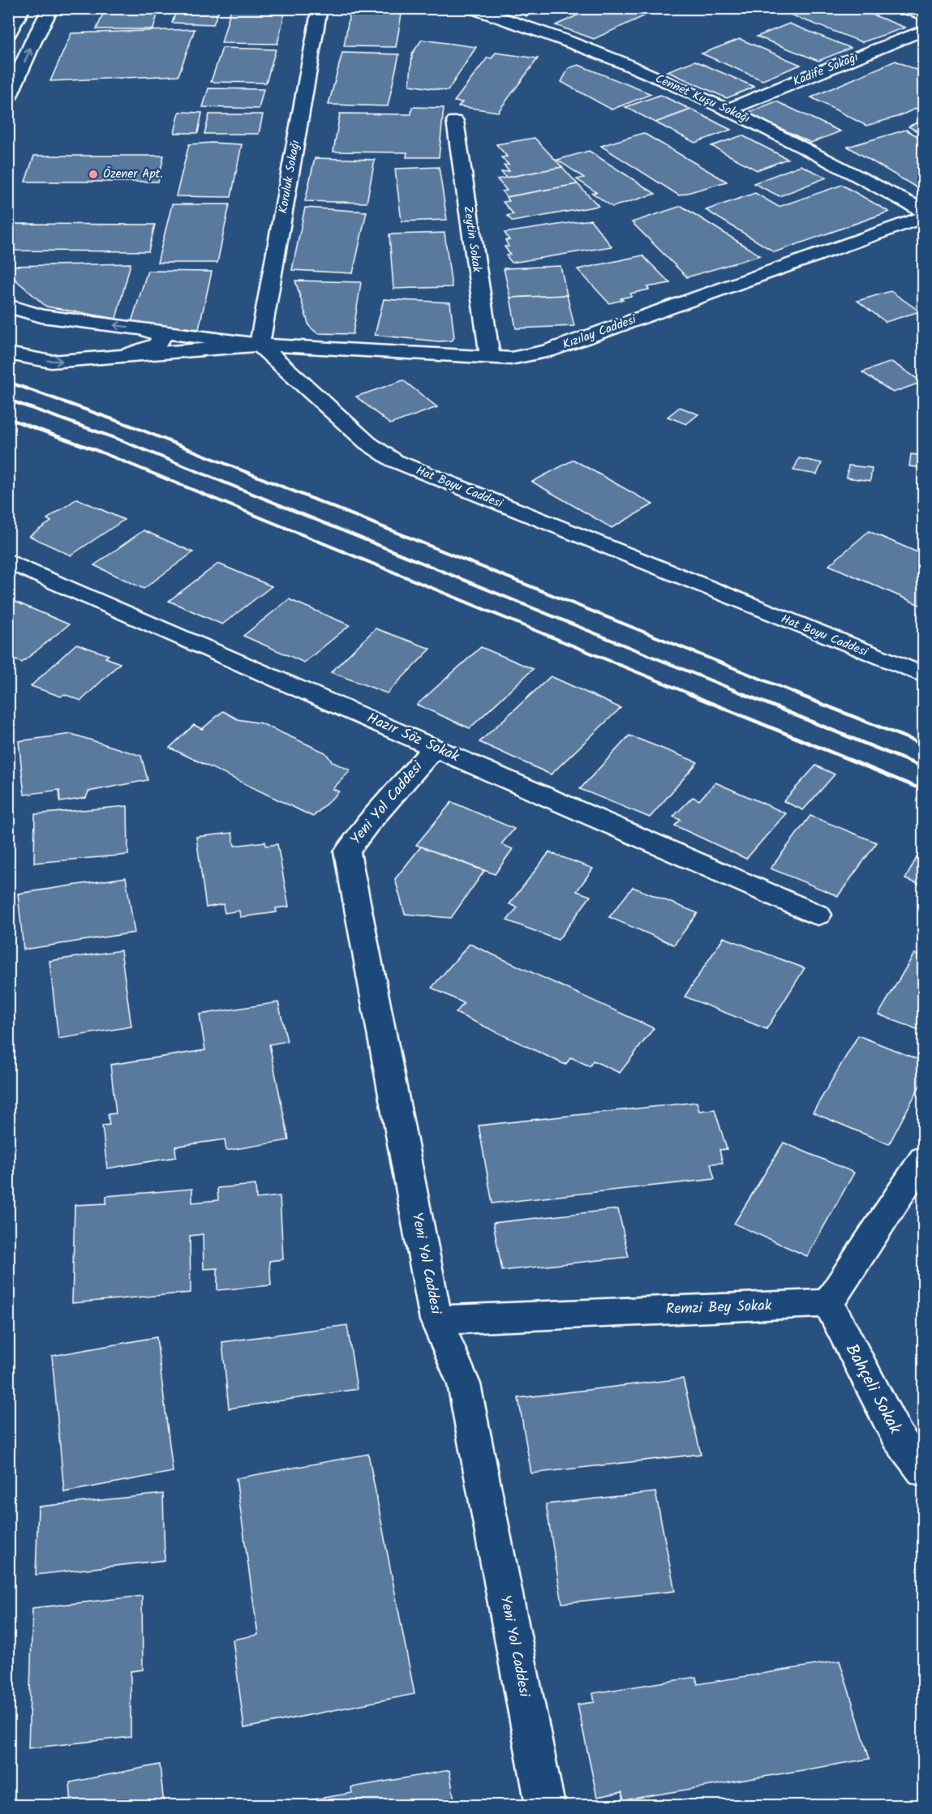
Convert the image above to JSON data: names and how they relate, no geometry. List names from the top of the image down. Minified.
{"streets":{"street":["Kadife Sokağı","Cennet Kuşu Sokağı","Koruluk Sokağı","Zeytin Sokak","Kızılay Caddesi","Hat Boyu Caddesi","Hazır Söz Sokak","Yeni Yol Caddesi","Remzi Bey Sokak","Bahçeli Sokak"]},"crossings":[["Kadife Sokağı","Cennet Kuşu Sokağı"],["Koruluk Sokağı","Kızılay Caddesi"],["Koruluk Sokağı","Hat Boyu Caddesi"],["Zeytin Sokak","Kızılay Caddesi"],["Kızılay Caddesi","Hat Boyu Caddesi"],["Hazır Söz Sokak","Yeni Yol Caddesi"],["Yeni Yol Caddesi","Remzi Bey Sokak"],["Remzi Bey Sokak","Bahçeli Sokak"]],"places":["Özener Apt."]}
